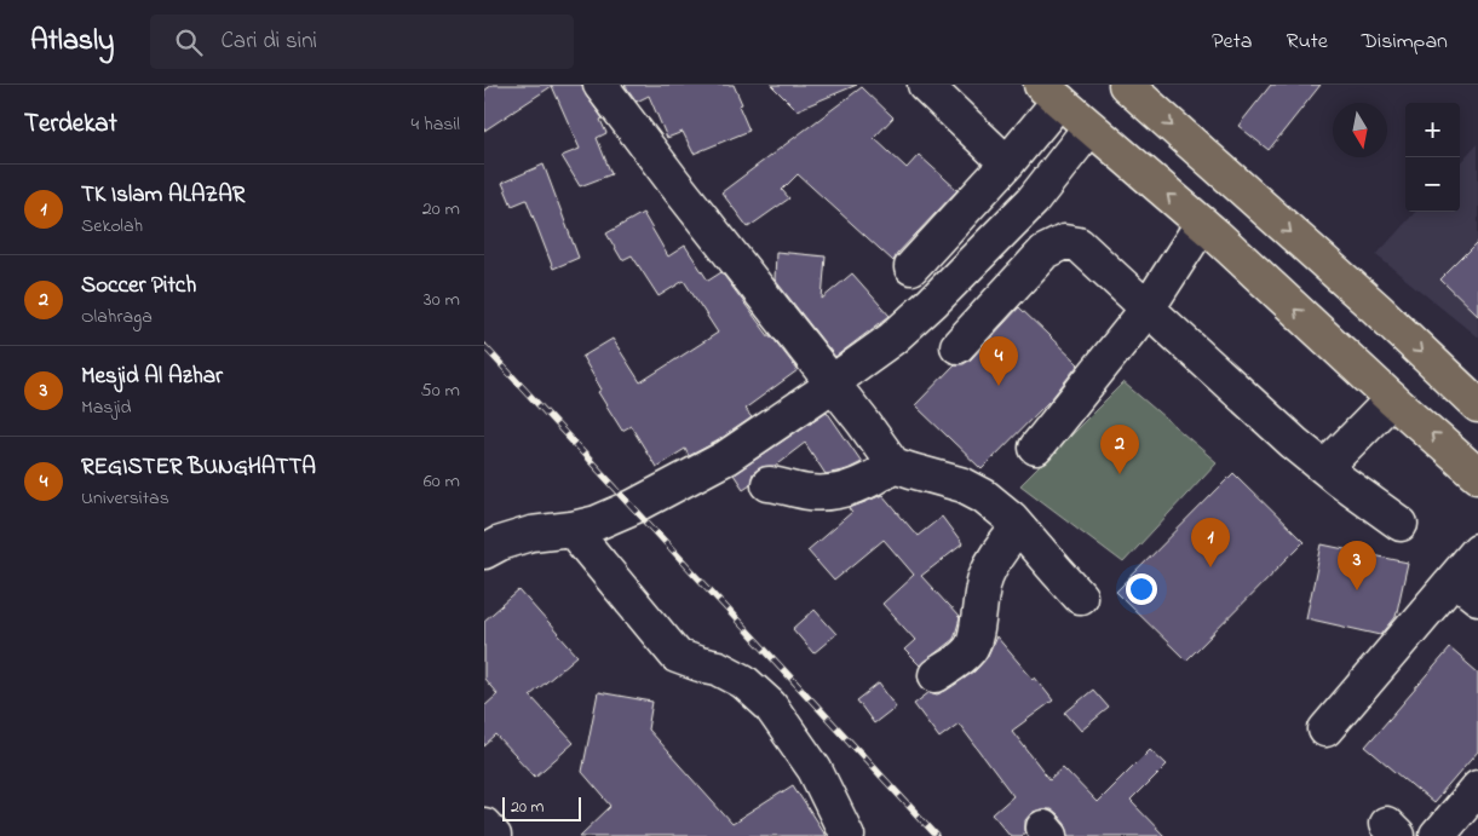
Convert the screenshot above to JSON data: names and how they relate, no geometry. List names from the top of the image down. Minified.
{"scale_bar":"20 m","north":"bottom","page":{"header":"Atlasly","search":"Cari di sini","nav":["Peta","Rute","Disimpan"],"heading":["Terdekat","4 hasil"],"map_buttons":["+","−"],"list":[{"mark":"1","name":"TK Islam ALAZAR","note":"Sekolah","value":"20 m"},{"mark":"2","name":"Soccer Pitch","note":"Olahraga","value":"30 m"},{"mark":"3","name":"Mesjid Al Azhar","note":"Masjid","value":"50 m"},{"mark":"4","name":"REGISTER BUNGHATTA","note":"Universitas","value":"60 m"}],"pins":["4","2","1","3"],"scale":"20 m"}}
